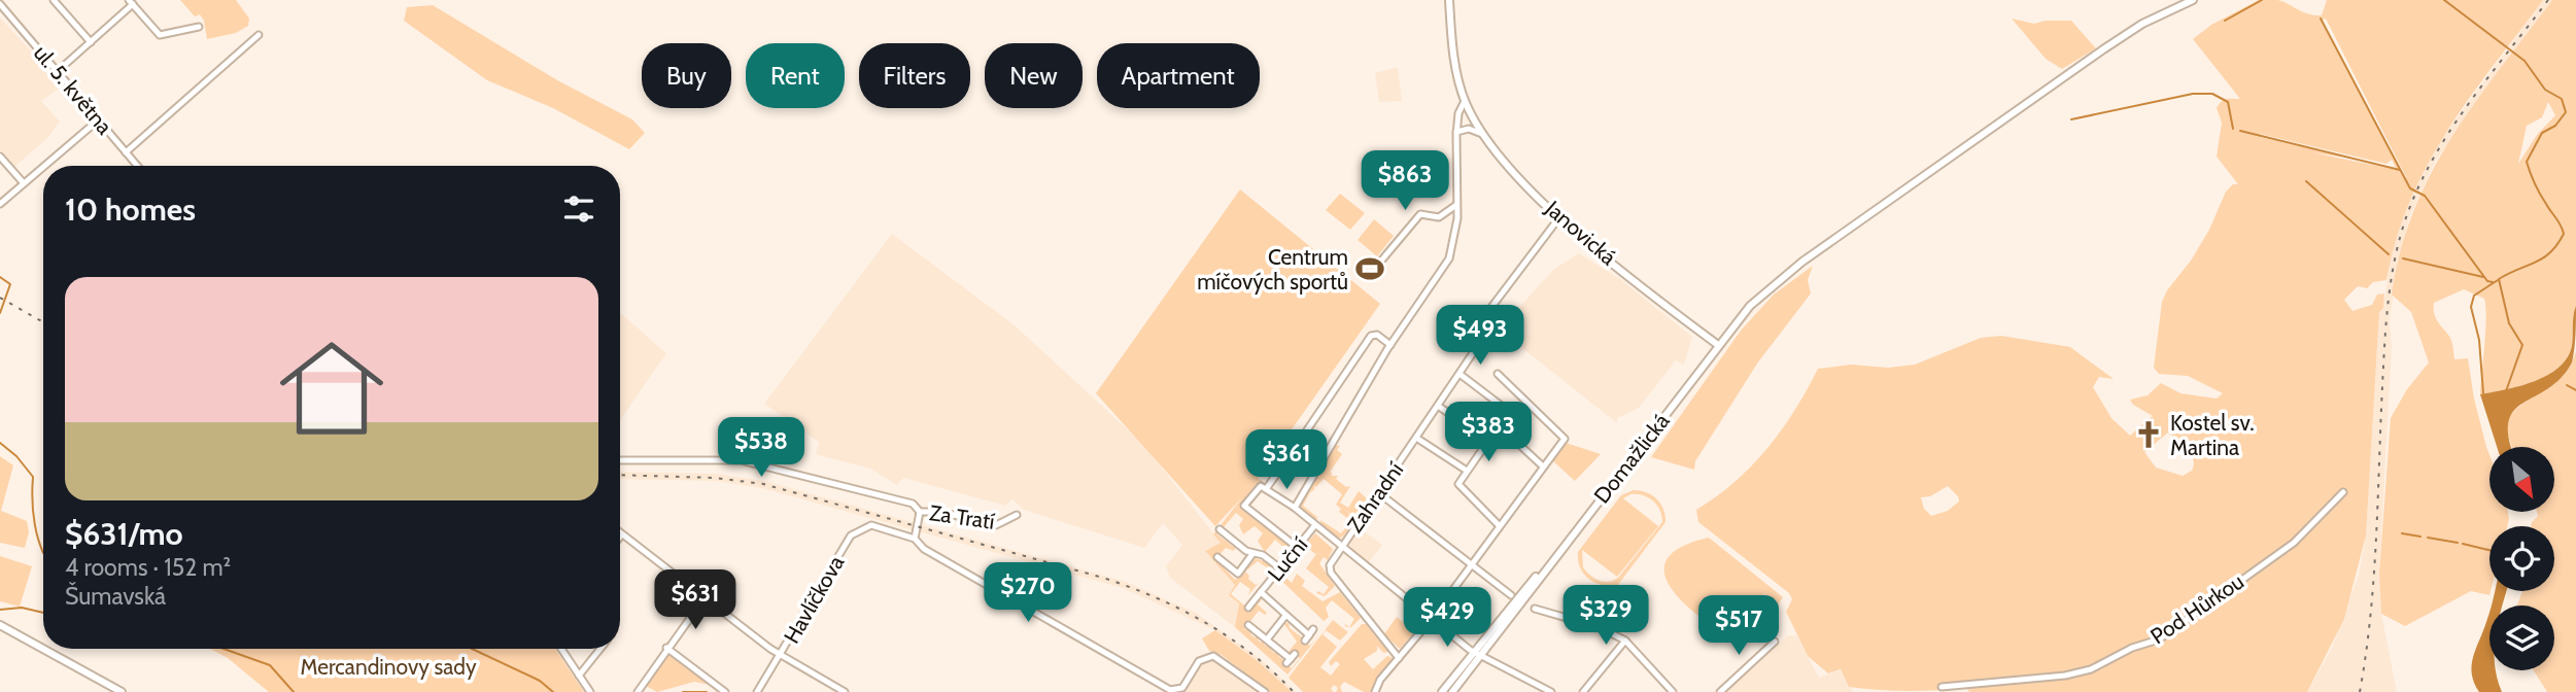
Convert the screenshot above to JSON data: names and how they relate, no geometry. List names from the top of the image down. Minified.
{"streets":{"main road":["Janovická","Domažlická"],"street":["ul. 5. května","Zahradní","Za Tratí","Luční","Havlíčkova","Pod Hůrkou"]},"crossings":[["Janovická","Domažlická"]],"parks":["Mercandinovy sady"],"places":{"sports":["Centrum míčových sportů"],"church":["Kostel sv. Martina"]},"north":"bottom right","page":{"chip":["Buy","Rent","Filters","New","Apartment"],"price":["$863","$493","$383","$538","$361","$270","$631","$329","$429","$517"],"heading":"10 homes","list":[{"name":"$631/mo","note":"4 rooms · 152 m² · Šumavská"}]}}
